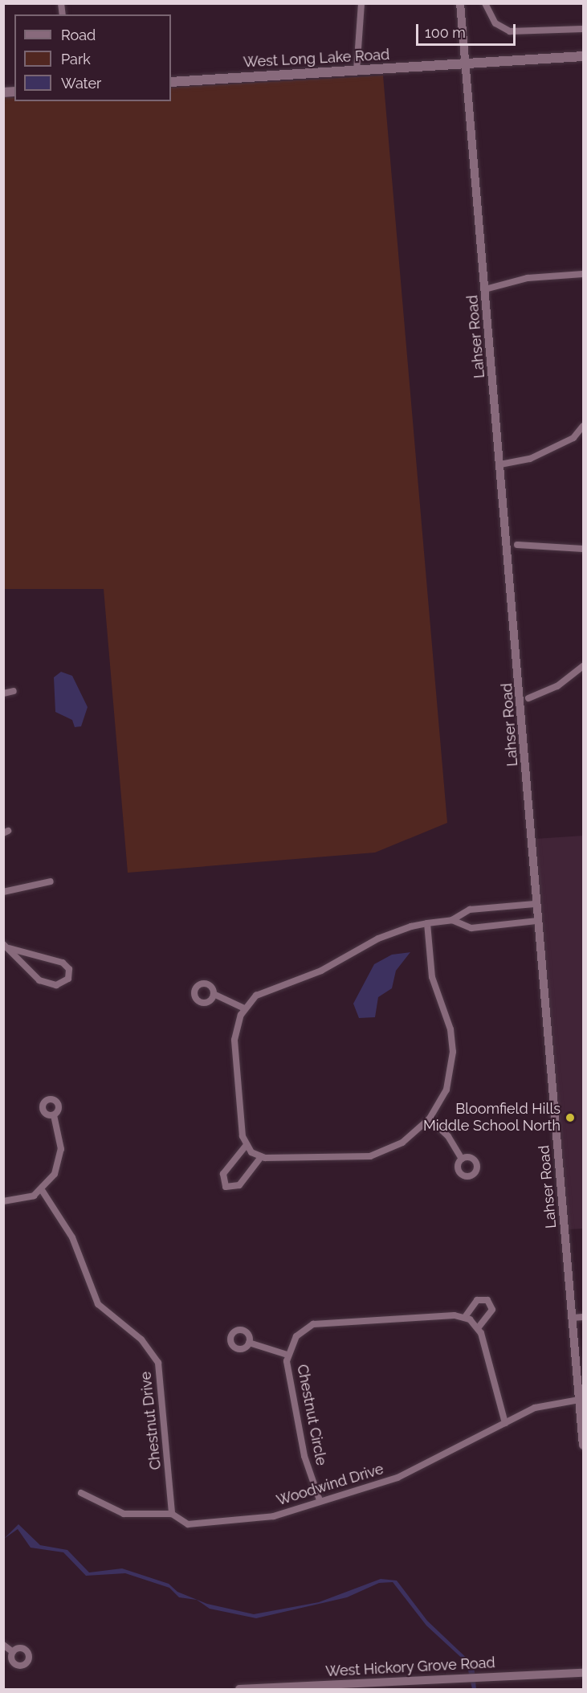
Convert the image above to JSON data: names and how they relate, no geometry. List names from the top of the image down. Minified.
{"streets":{"main road":["West Long Lake Road"],"street":["Lahser Road","Chestnut Circle","Chestnut Drive","Woodwind Drive","West Hickory Grove Road"]},"crossings":[["West Long Lake Road","Lahser Road"],["Lahser Road","Woodwind Drive"],["Chestnut Circle","Woodwind Drive"],["Chestnut Drive","Woodwind Drive"]],"places":["Bloomfield Hills Middle School North"],"legend":["Road","Park","Water"],"scale_bar":"100 m"}
